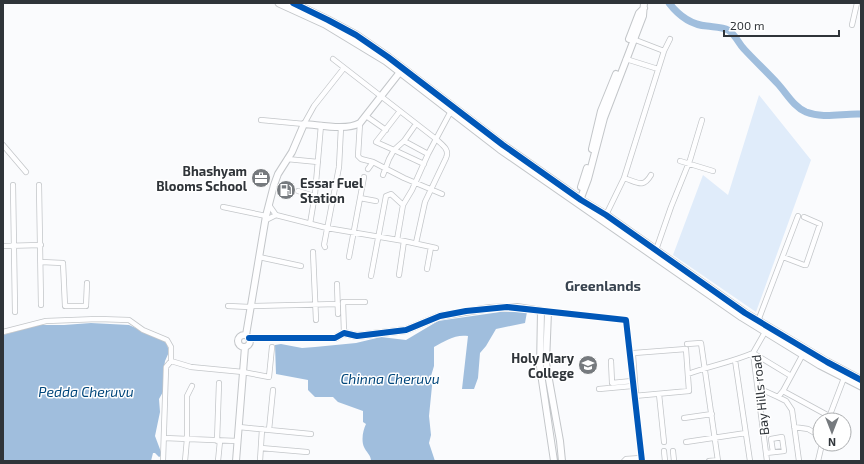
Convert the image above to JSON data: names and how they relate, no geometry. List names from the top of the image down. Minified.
{"streets":{"street":["Bay Hills road"]},"districts":["Greenlands"],"water":["Chinna Cheruvu","Pedda Cheruvu"],"places":{"office":["Bhashyam Blooms School"],"fuel station":["Essar Fuel Station"],"school or university":["Holy Mary College"]},"scale_bar":"200 m","north":"bottom"}
